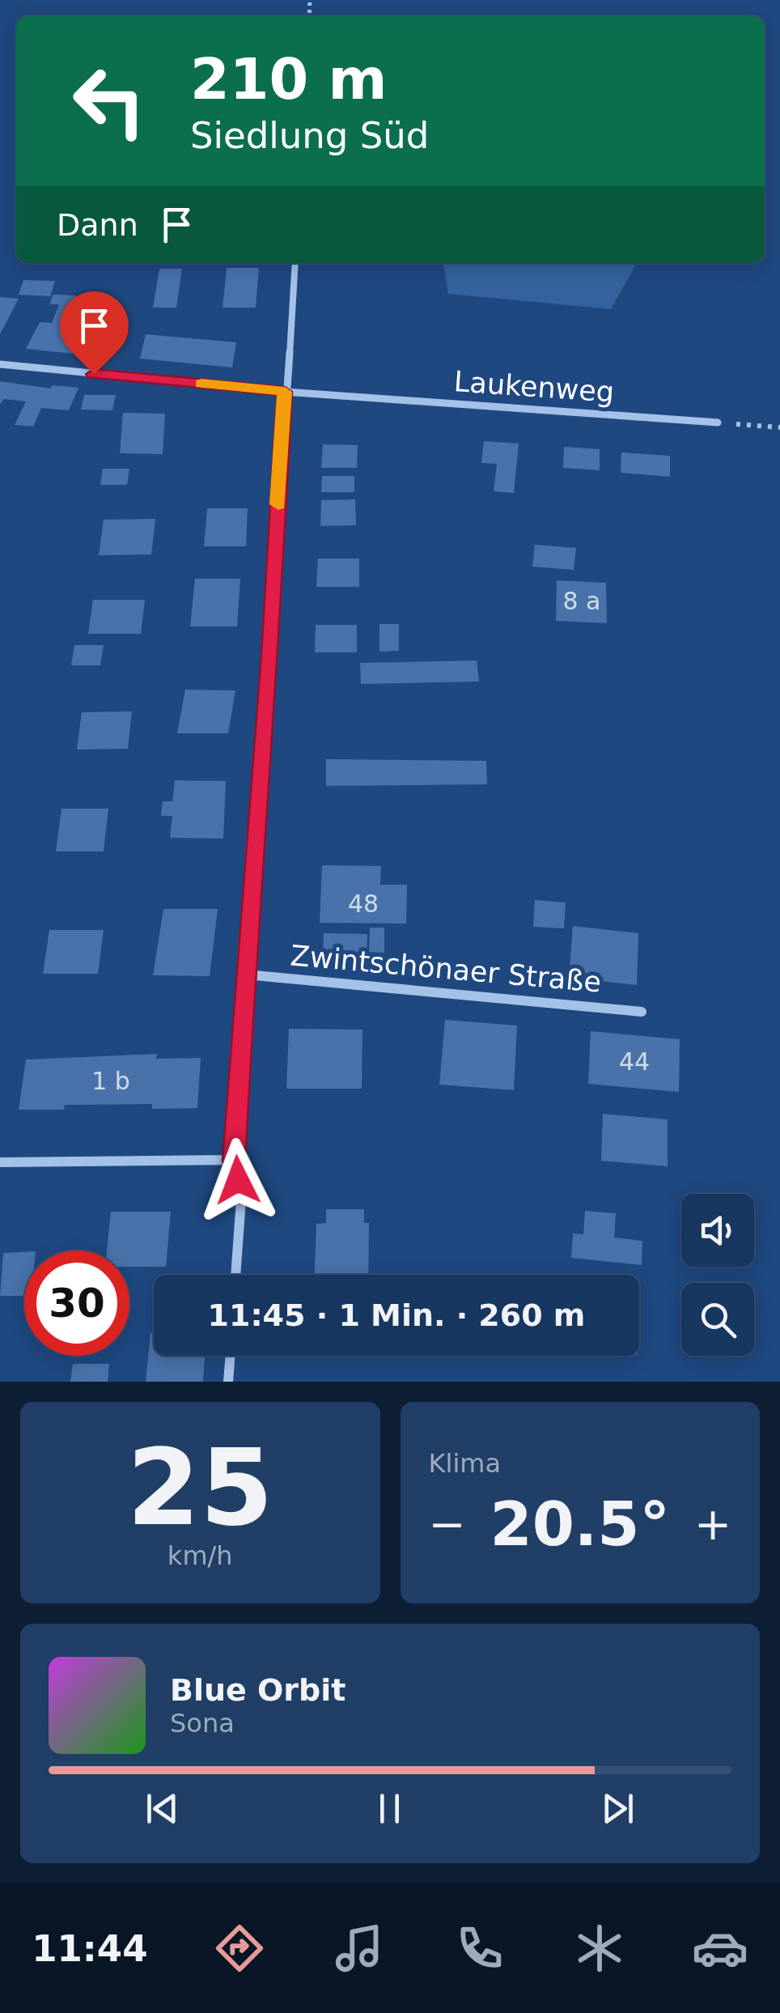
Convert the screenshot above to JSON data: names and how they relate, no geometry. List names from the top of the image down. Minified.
{"streets":{"street":["Laukenweg","Zwintschönaer Straße"]},"house_numbers":["8 a","48","44","1 b"],"page":{"turn":["210 m","Siedlung Süd"],"then":"Dann","limit":"30","trip":"11:45 · 1 Min. · 260 m","tile":[["25","km/h"],"Klima"],"heat":["−","20.5°","+"],"song":["Blue Orbit","Sona"],"tabs":"11:44"}}
